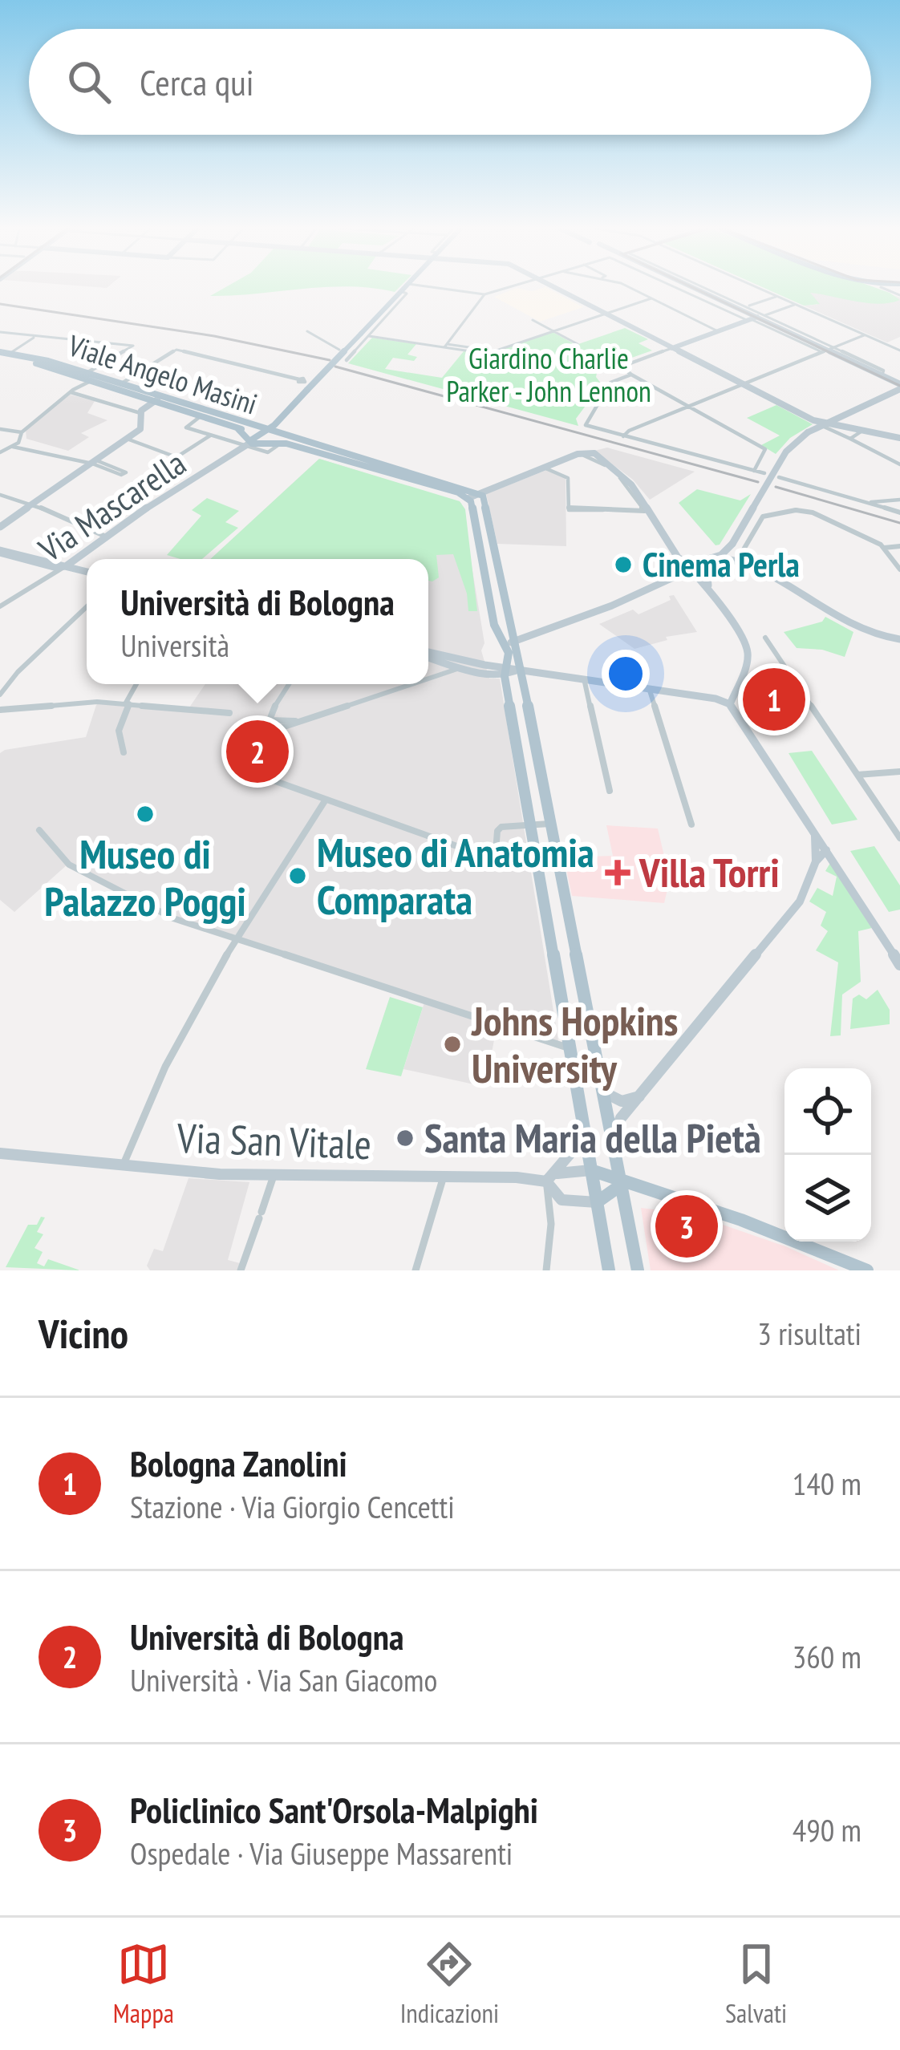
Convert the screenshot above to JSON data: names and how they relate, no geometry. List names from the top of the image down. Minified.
{"streets":{"main road":["Viale Angelo Masini"],"street":["Via Mascarella","Via San Vitale"]},"parks":["Giardino Charlie Parker - John Lennon"],"places":{"other":["Cinema Perla","Museo di Palazzo Poggi","Museo di Anatomia Comparata","Johns Hopkins University","Santa Maria della Pietà"],"health":["Villa Torri"]},"page":{"search":"Cerca qui","popup":["Università di Bologna","Università"],"pins":["1","2","3"],"heading":["Vicino","3 risultati"],"list":[{"mark":"1","name":"Bologna Zanolini","note":"Stazione · Via Giorgio Cencetti","value":"140 m"},{"mark":"2","name":"Università di Bologna","note":"Università · Via San Giacomo","value":"360 m"},{"mark":"3","name":"Policlinico Sant'Orsola-Malpighi","note":"Ospedale · Via Giuseppe Massarenti","value":"490 m"}],"nav":["Mappa","Indicazioni","Salvati"]}}
